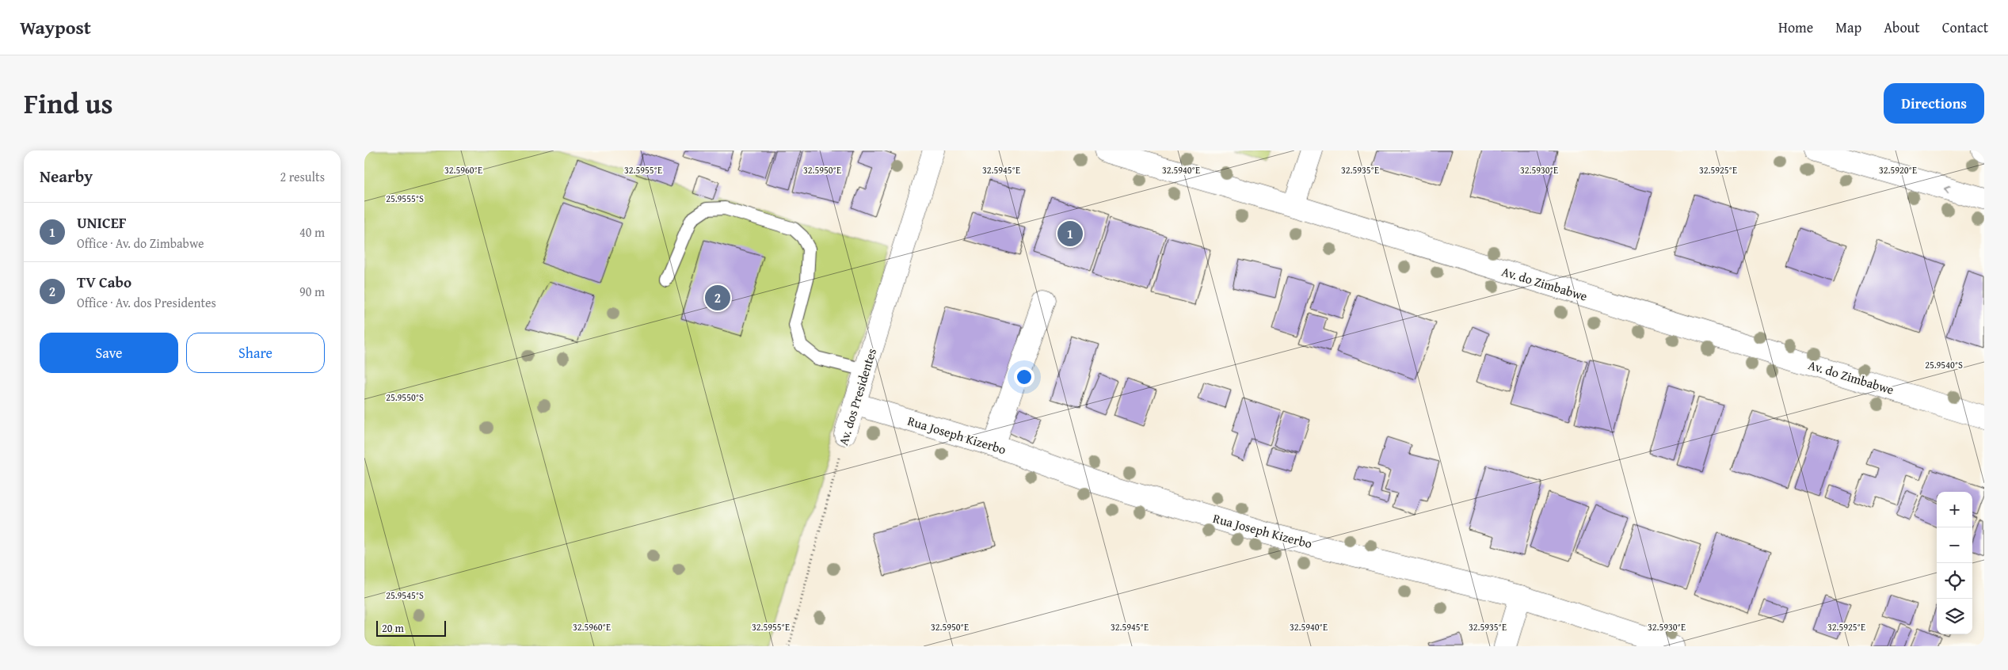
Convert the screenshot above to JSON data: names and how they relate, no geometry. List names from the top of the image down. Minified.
{"streets":{"street":["Av. do Zimbabwe","Av. dos Presidentes","Rua Joseph Kizerbo"]},"crossings":[["Av. dos Presidentes","Rua Joseph Kizerbo"]],"scale_bar":"20 m","page":{"header":"Waypost","nav":["Home","Map","About","Contact"],"title":"Find us","buttons":["Directions",["Save","Share"]],"heading":["Nearby","2 results"],"list":[{"mark":"1","name":"UNICEF","note":"Office · Av. do Zimbabwe","value":"40 m"},{"mark":"2","name":"TV Cabo","note":"Office · Av. dos Presidentes","value":"90 m"}],"pins":["1","2"],"map_buttons":["+","−"],"scale":"20 m"},"coordinates":["32.5960°E","32.5955°E","32.5950°E","32.5945°E","32.5940°E","32.5935°E","32.5930°E","32.5925°E","32.5920°E","25.9555°S","25.9540°S","25.9550°S","25.9545°S"]}
